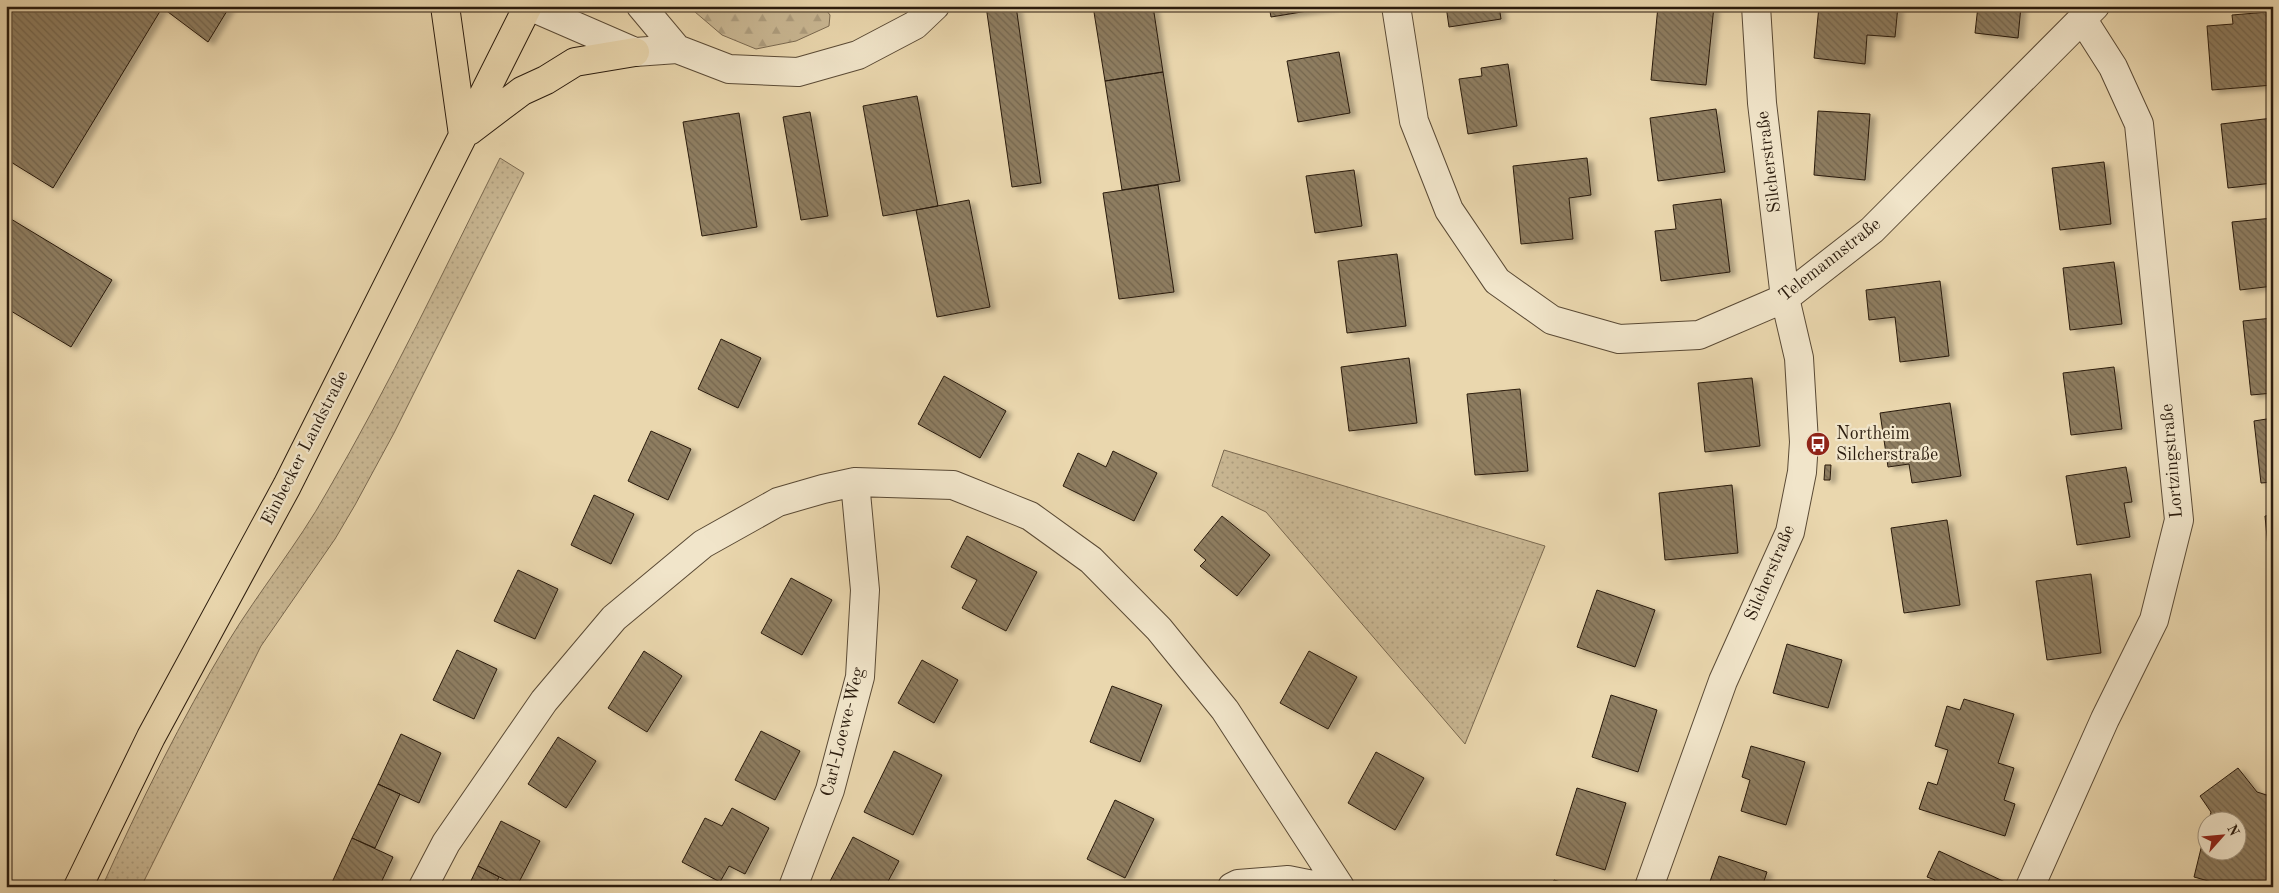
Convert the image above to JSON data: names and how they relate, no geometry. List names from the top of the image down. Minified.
{"streets":{"main road":["Einbecker Landstraße"],"street":["Silcherstraße","Telemannstraße","Lortzingstraße","Carl-Loewe-Weg"]},"crossings":[["Silcherstraße","Telemannstraße"],["Telemannstraße","Lortzingstraße"]],"places":{"bus stop":["Northeim Silcherstraße"]},"north":"top right"}
